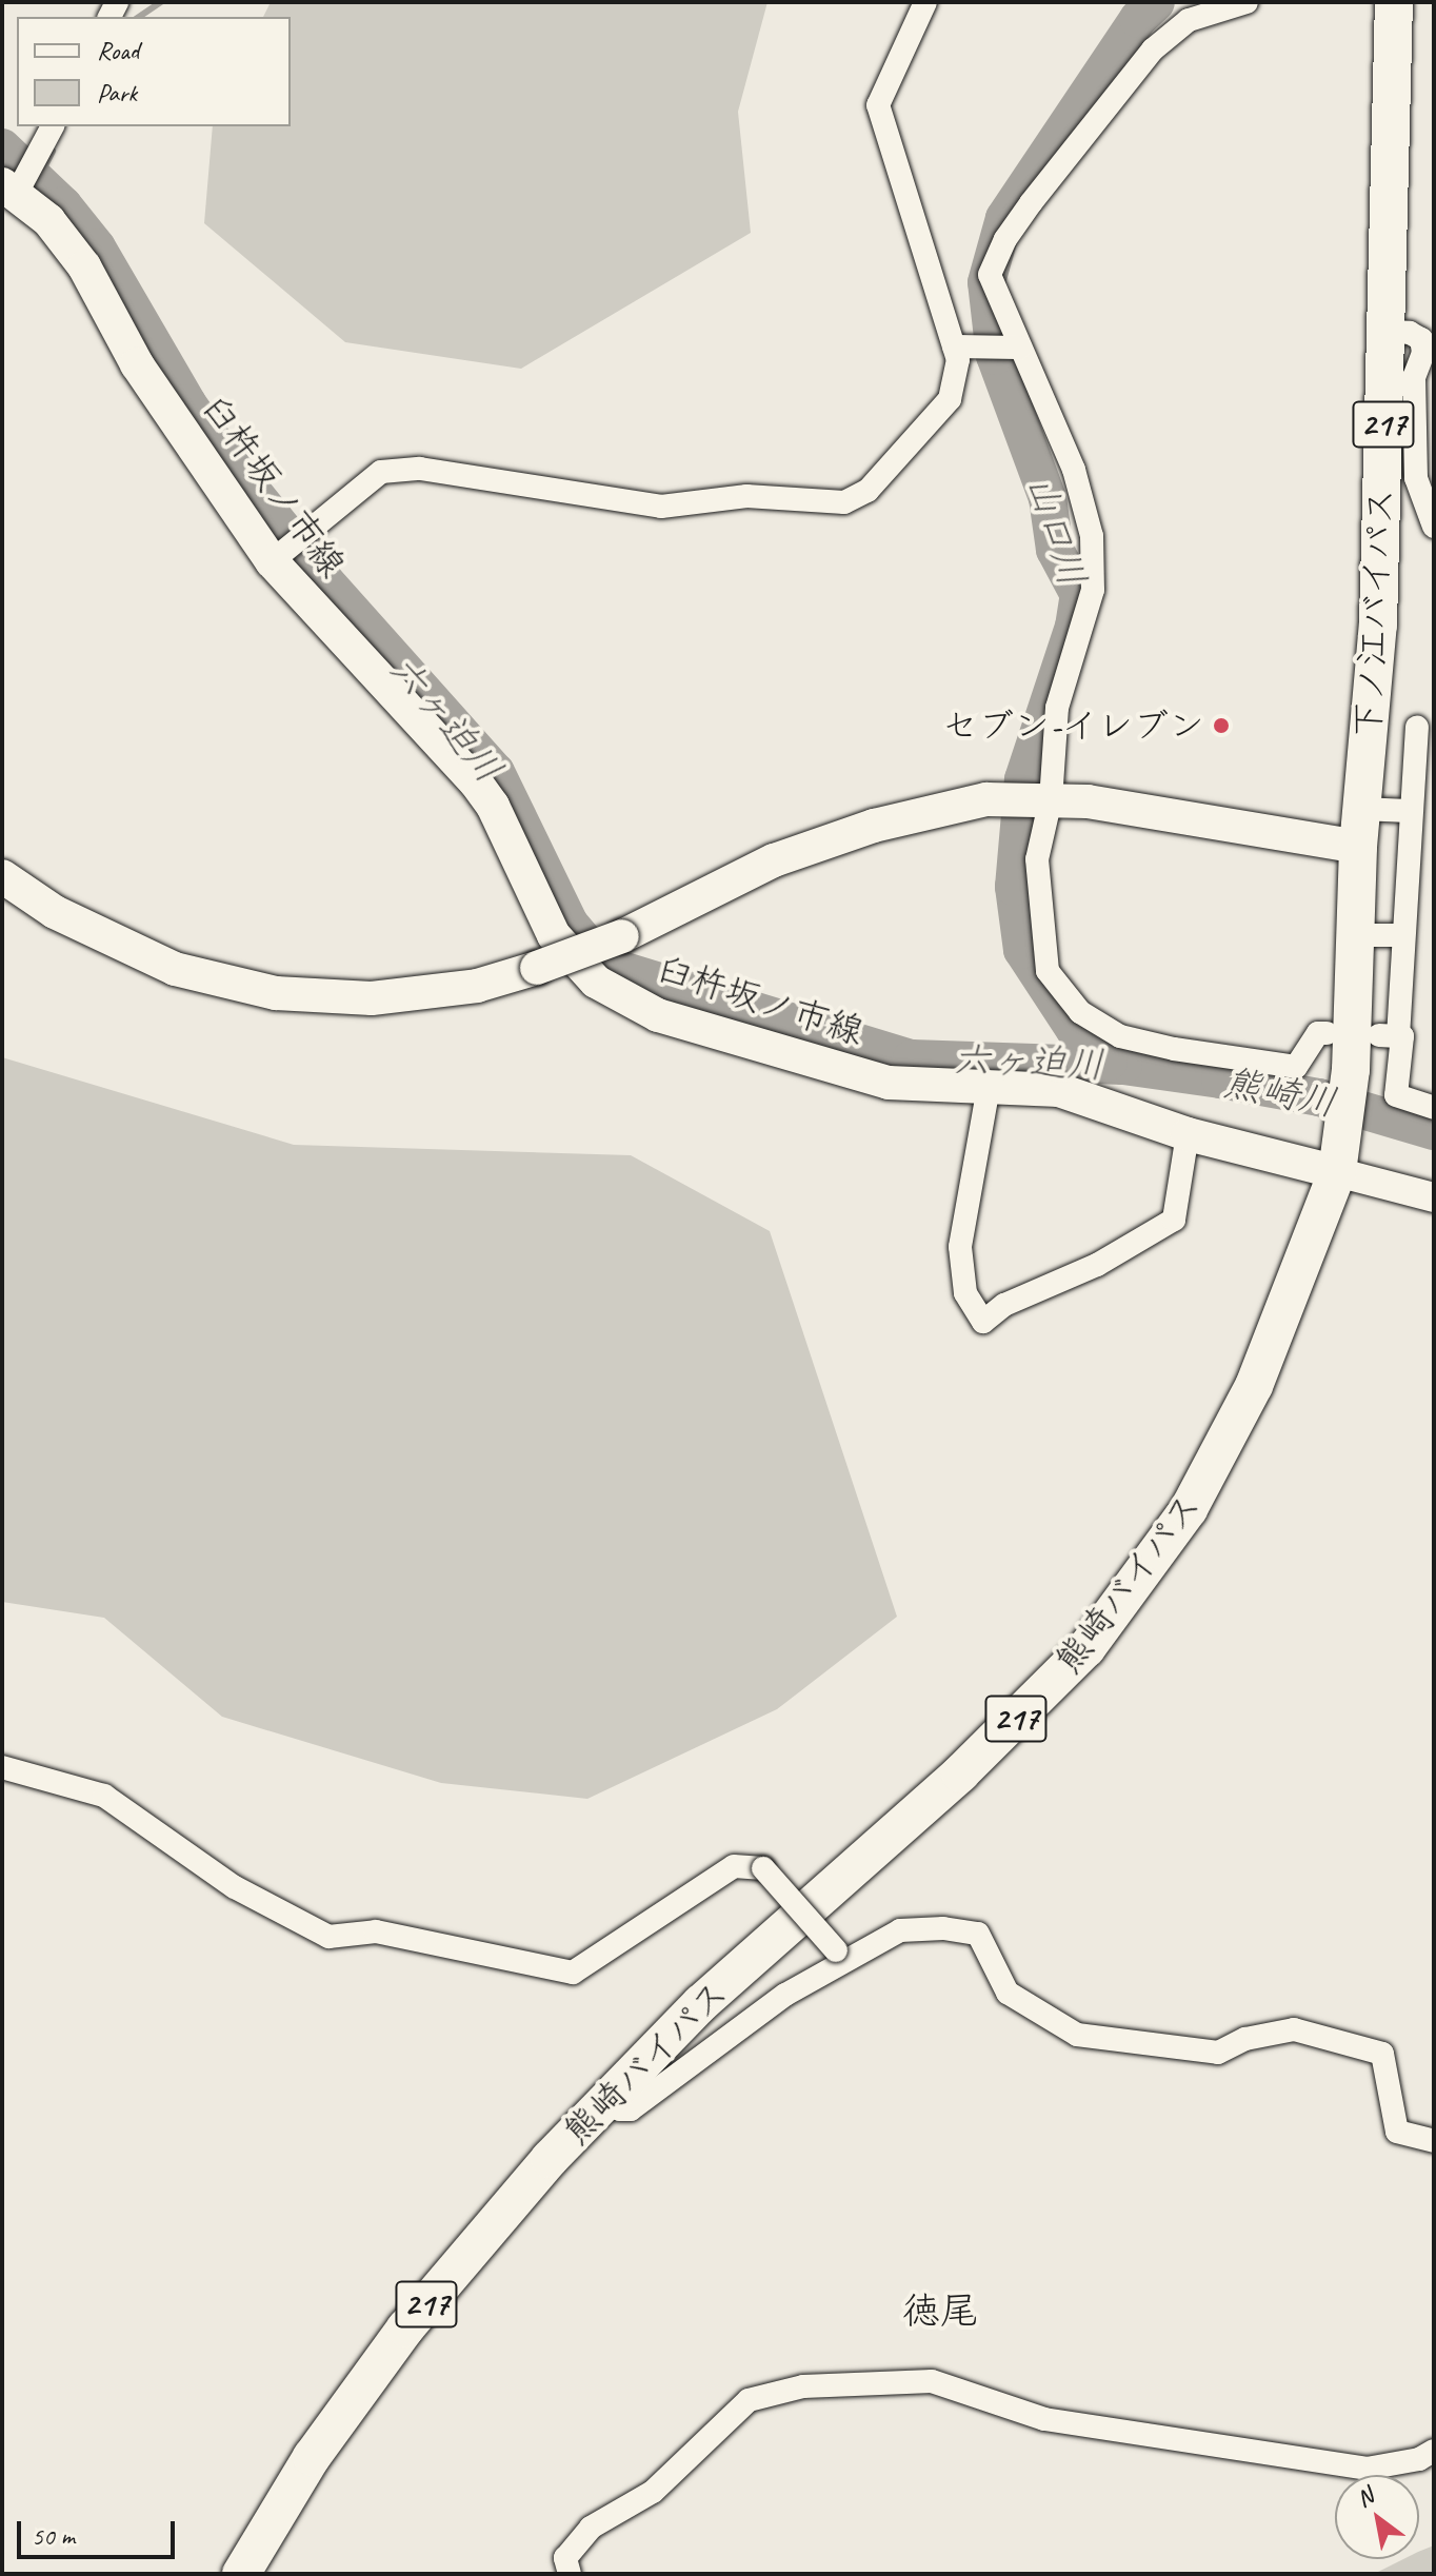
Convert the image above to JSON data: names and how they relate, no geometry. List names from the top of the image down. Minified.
{"streets":{"highway":["217","下ノ江バイパス","熊崎バイパス"],"main road":["臼杵坂ノ市線"]},"crossings":[["臼杵坂ノ市線","下ノ江バイパス"],["臼杵坂ノ市線","熊崎バイパス"],["下ノ江バイパス","熊崎バイパス"]],"districts":["徳尾"],"water":["山口川","六ヶ迫川","熊崎川"],"places":["セブン-イレブン"],"legend":["Road","Park"],"scale_bar":"50 m","north":"top left"}
